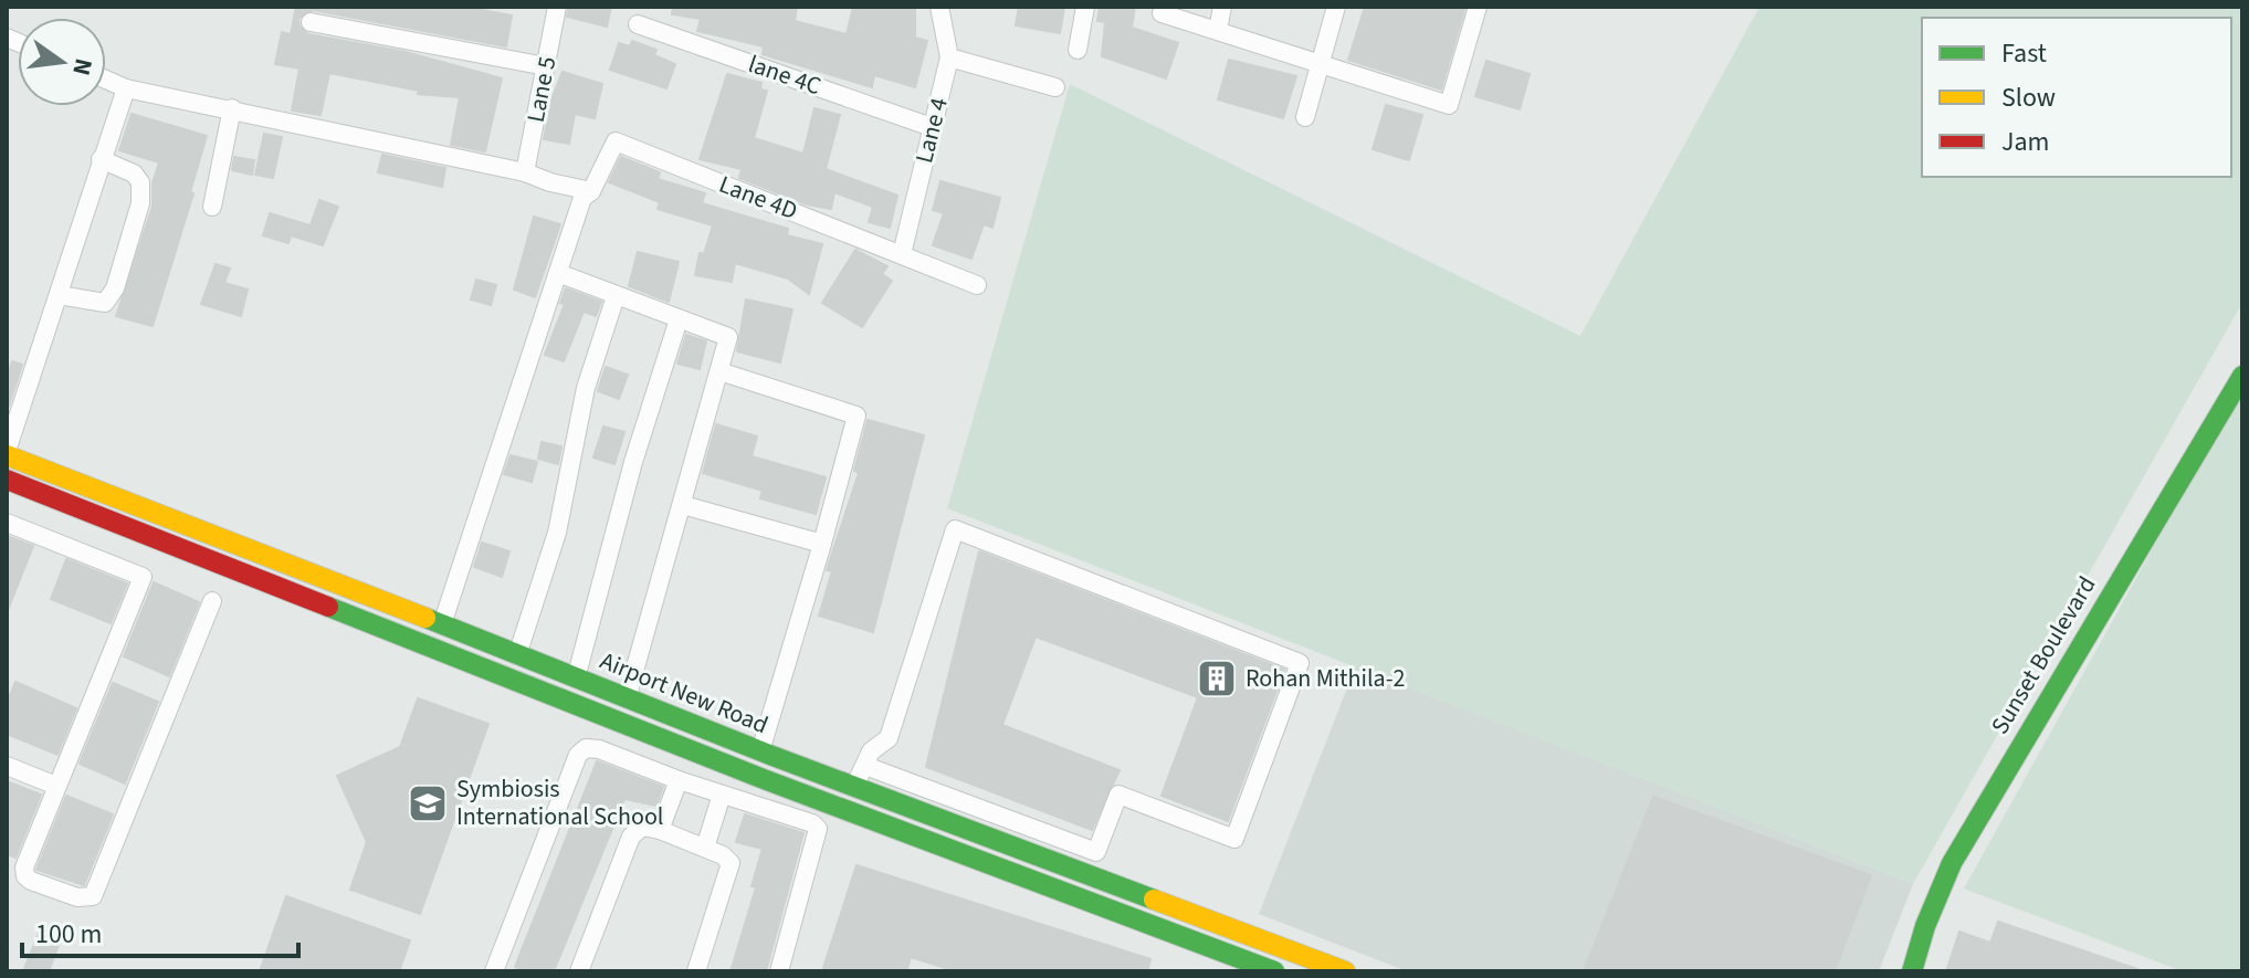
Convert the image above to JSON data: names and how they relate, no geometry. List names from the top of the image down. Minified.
{"streets":{"main road":["Sunset Boulevard","Airport New Road"],"street":["lane 4C","Lane 5","Lane 4","Lane 4D"]},"crossings":[["lane 4C","Lane 4"],["Lane 4","Lane 4D"]],"places":{"building":["Rohan Mithila-2"],"school or university":["Symbiosis International School"]},"legend":["Fast","Slow","Jam"],"scale_bar":"100 m","north":"right"}
